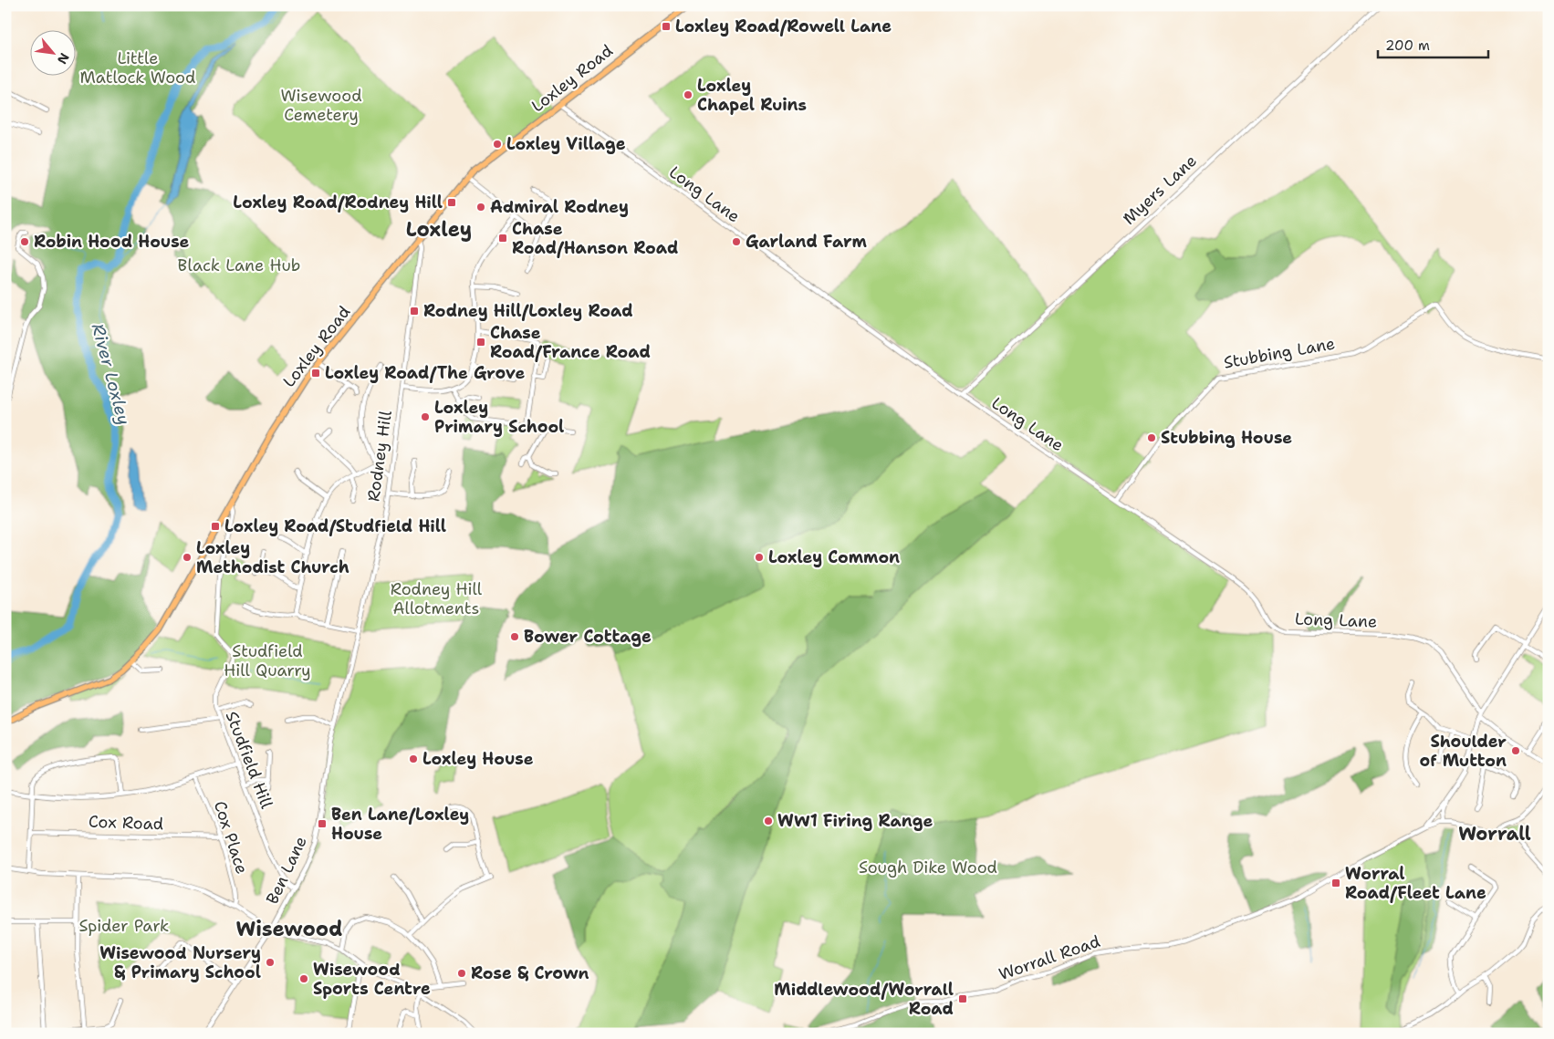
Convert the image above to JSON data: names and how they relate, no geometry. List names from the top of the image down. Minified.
{"streets":{"main road":["Loxley Road"],"street":["Myers Lane","Long Lane","Stubbing Lane","Rodney Hill","Studfield Hill","Cox Road","Cox Place","Ben Lane","Worrall Road"]},"crossings":[["Loxley Road","Long Lane"],["Loxley Road","Rodney Hill"],["Loxley Road","Studfield Hill"],["Myers Lane","Long Lane"],["Long Lane","Stubbing Lane"],["Rodney Hill","Ben Lane"],["Studfield Hill","Ben Lane"],["Cox Road","Cox Place"]],"districts":["Loxley","Worrall","Wisewood"],"water":["River Loxley"],"parks":["Little Matlock Wood","Wisewood Cemetery","Black Lane Hub","Rodney Hill Allotments","Studfield Hill Quarry","Sough Dike Wood","Spider Park"],"places":{"transit":["Loxley Road/Rowell Lane","Loxley Road/Rodney Hill","Chase Road/Hanson Road","Rodney Hill/Loxley Road","Chase Road/France Road","Loxley Road/The Grove","Loxley Road/Studfield Hill","Ben Lane/Loxley House","Worral Road/Fleet Lane","Middlewood/Worrall Road"],"other":["Loxley Chapel Ruins","Loxley Village","Admiral Rodney","Robin Hood House","Garland Farm","Loxley Primary School","Stubbing House","Loxley Methodist Church","Loxley Common","Bower Cottage","Shoulder of Mutton","Loxley House","WW1 Firing Range","Wisewood Nursery & Primary School","Rose & Crown","Wisewood Sports Centre"]},"scale_bar":"200 m","north":"bottom right"}
